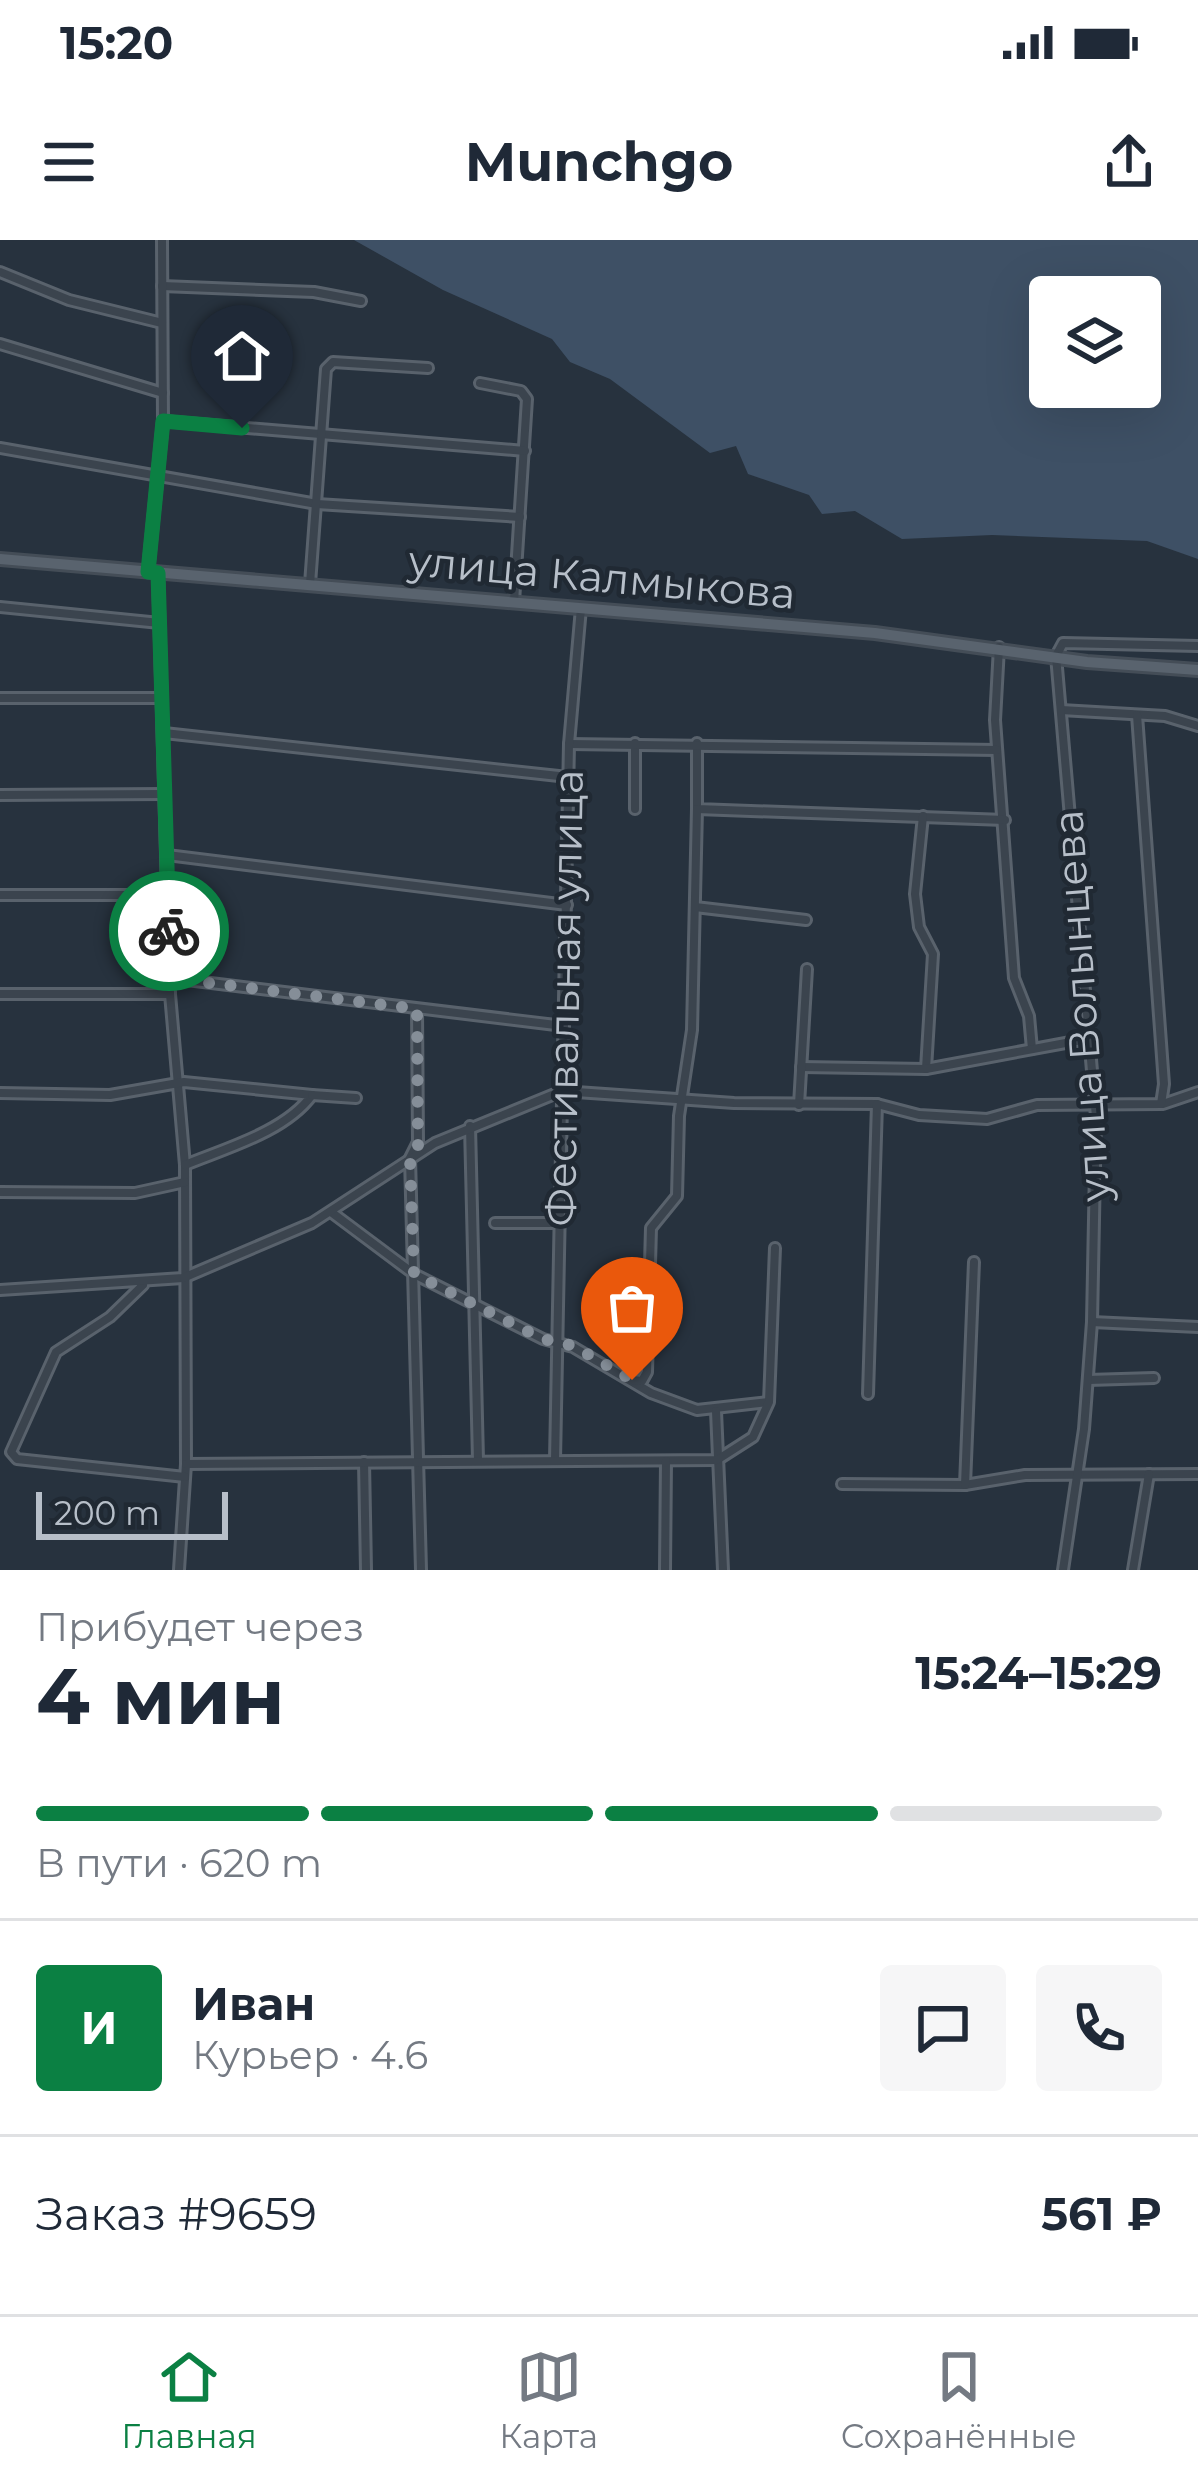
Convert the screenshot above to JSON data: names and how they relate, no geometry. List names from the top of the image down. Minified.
{"streets":{"main road":["улица Калмыкова"],"street":["Фестивальная улица","улица Волынцева"]},"crossings":[["улица Калмыкова","Фестивальная улица"],["улица Калмыкова","улица Волынцева"]],"scale_bar":"200 m","page":{"status":"15:20","header":"Munchgo","scale":"200 m","heading":["4 мин","Прибудет через","15:24–15:29"],"panel":["Иван","Курьер · 4.6","Заказ #9659","561 ₽"],"bar":"В пути · 620 m","round":"И","tabs":["Главная","Карта","Сохранённые"]}}
